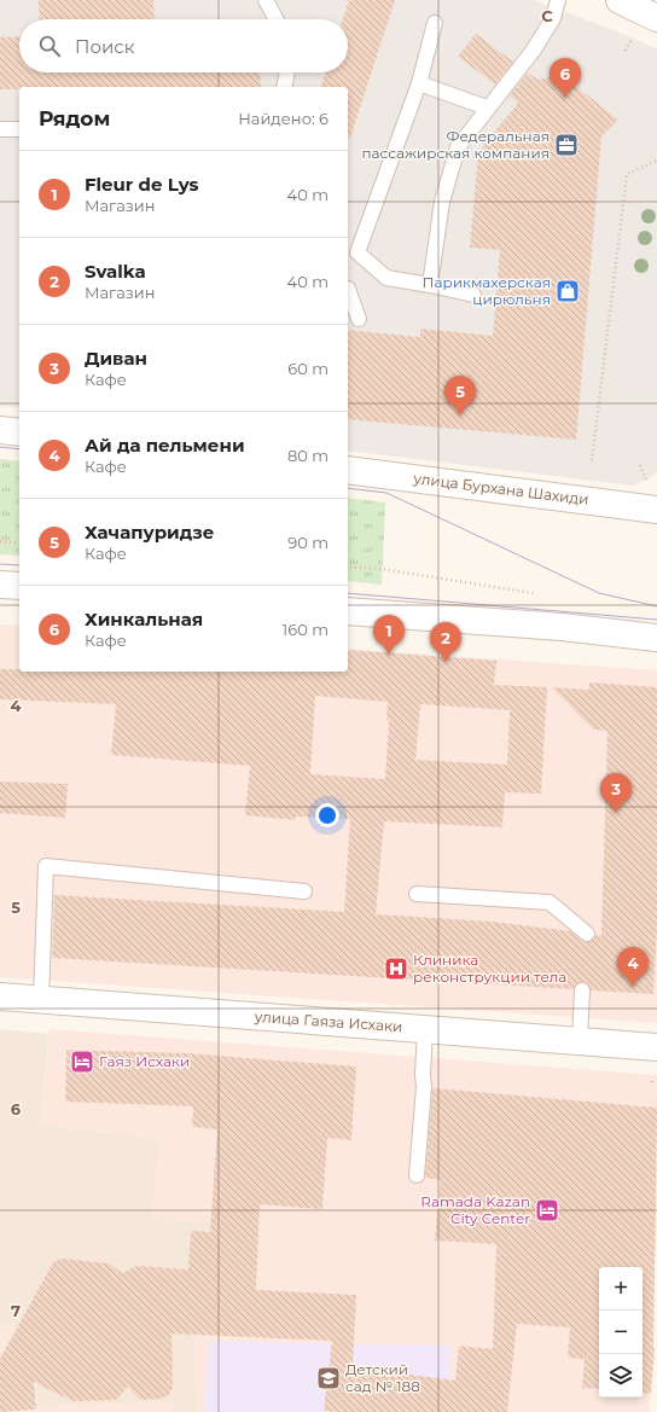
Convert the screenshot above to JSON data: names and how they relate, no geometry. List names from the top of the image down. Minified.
{"streets":{"street":["улица Бурхана Шахиди","улица Гаяза Исхаки"]},"places":{"office":["Федеральная пассажирская компания"],"shop":["Парикмахерская цирюльня"],"hospital":["Клиника реконструкции тела"],"hotel":["Гаяз Исхаки","Ramada Kazan City Center"],"school or university":["Детский сад № 188"]},"page":{"search":"Поиск","pins":["6","5","1","2","3","4"],"heading":["Рядом","Найдено: 6"],"list":[{"mark":"1","name":"Fleur de Lys","note":"Магазин","value":"40 m"},{"mark":"2","name":"Svalka","note":"Магазин","value":"40 m"},{"mark":"3","name":"Диван","note":"Кафе","value":"60 m"},{"mark":"4","name":"Ай да пельмени","note":"Кафе","value":"80 m"},{"mark":"5","name":"Хачапуридзе","note":"Кафе","value":"90 m"},{"mark":"6","name":"Хинкальная","note":"Кафе","value":"160 m"}],"map_buttons":["+","−"]},"grid":{"columns":["C"],"rows":["4","5","6","7"]}}
